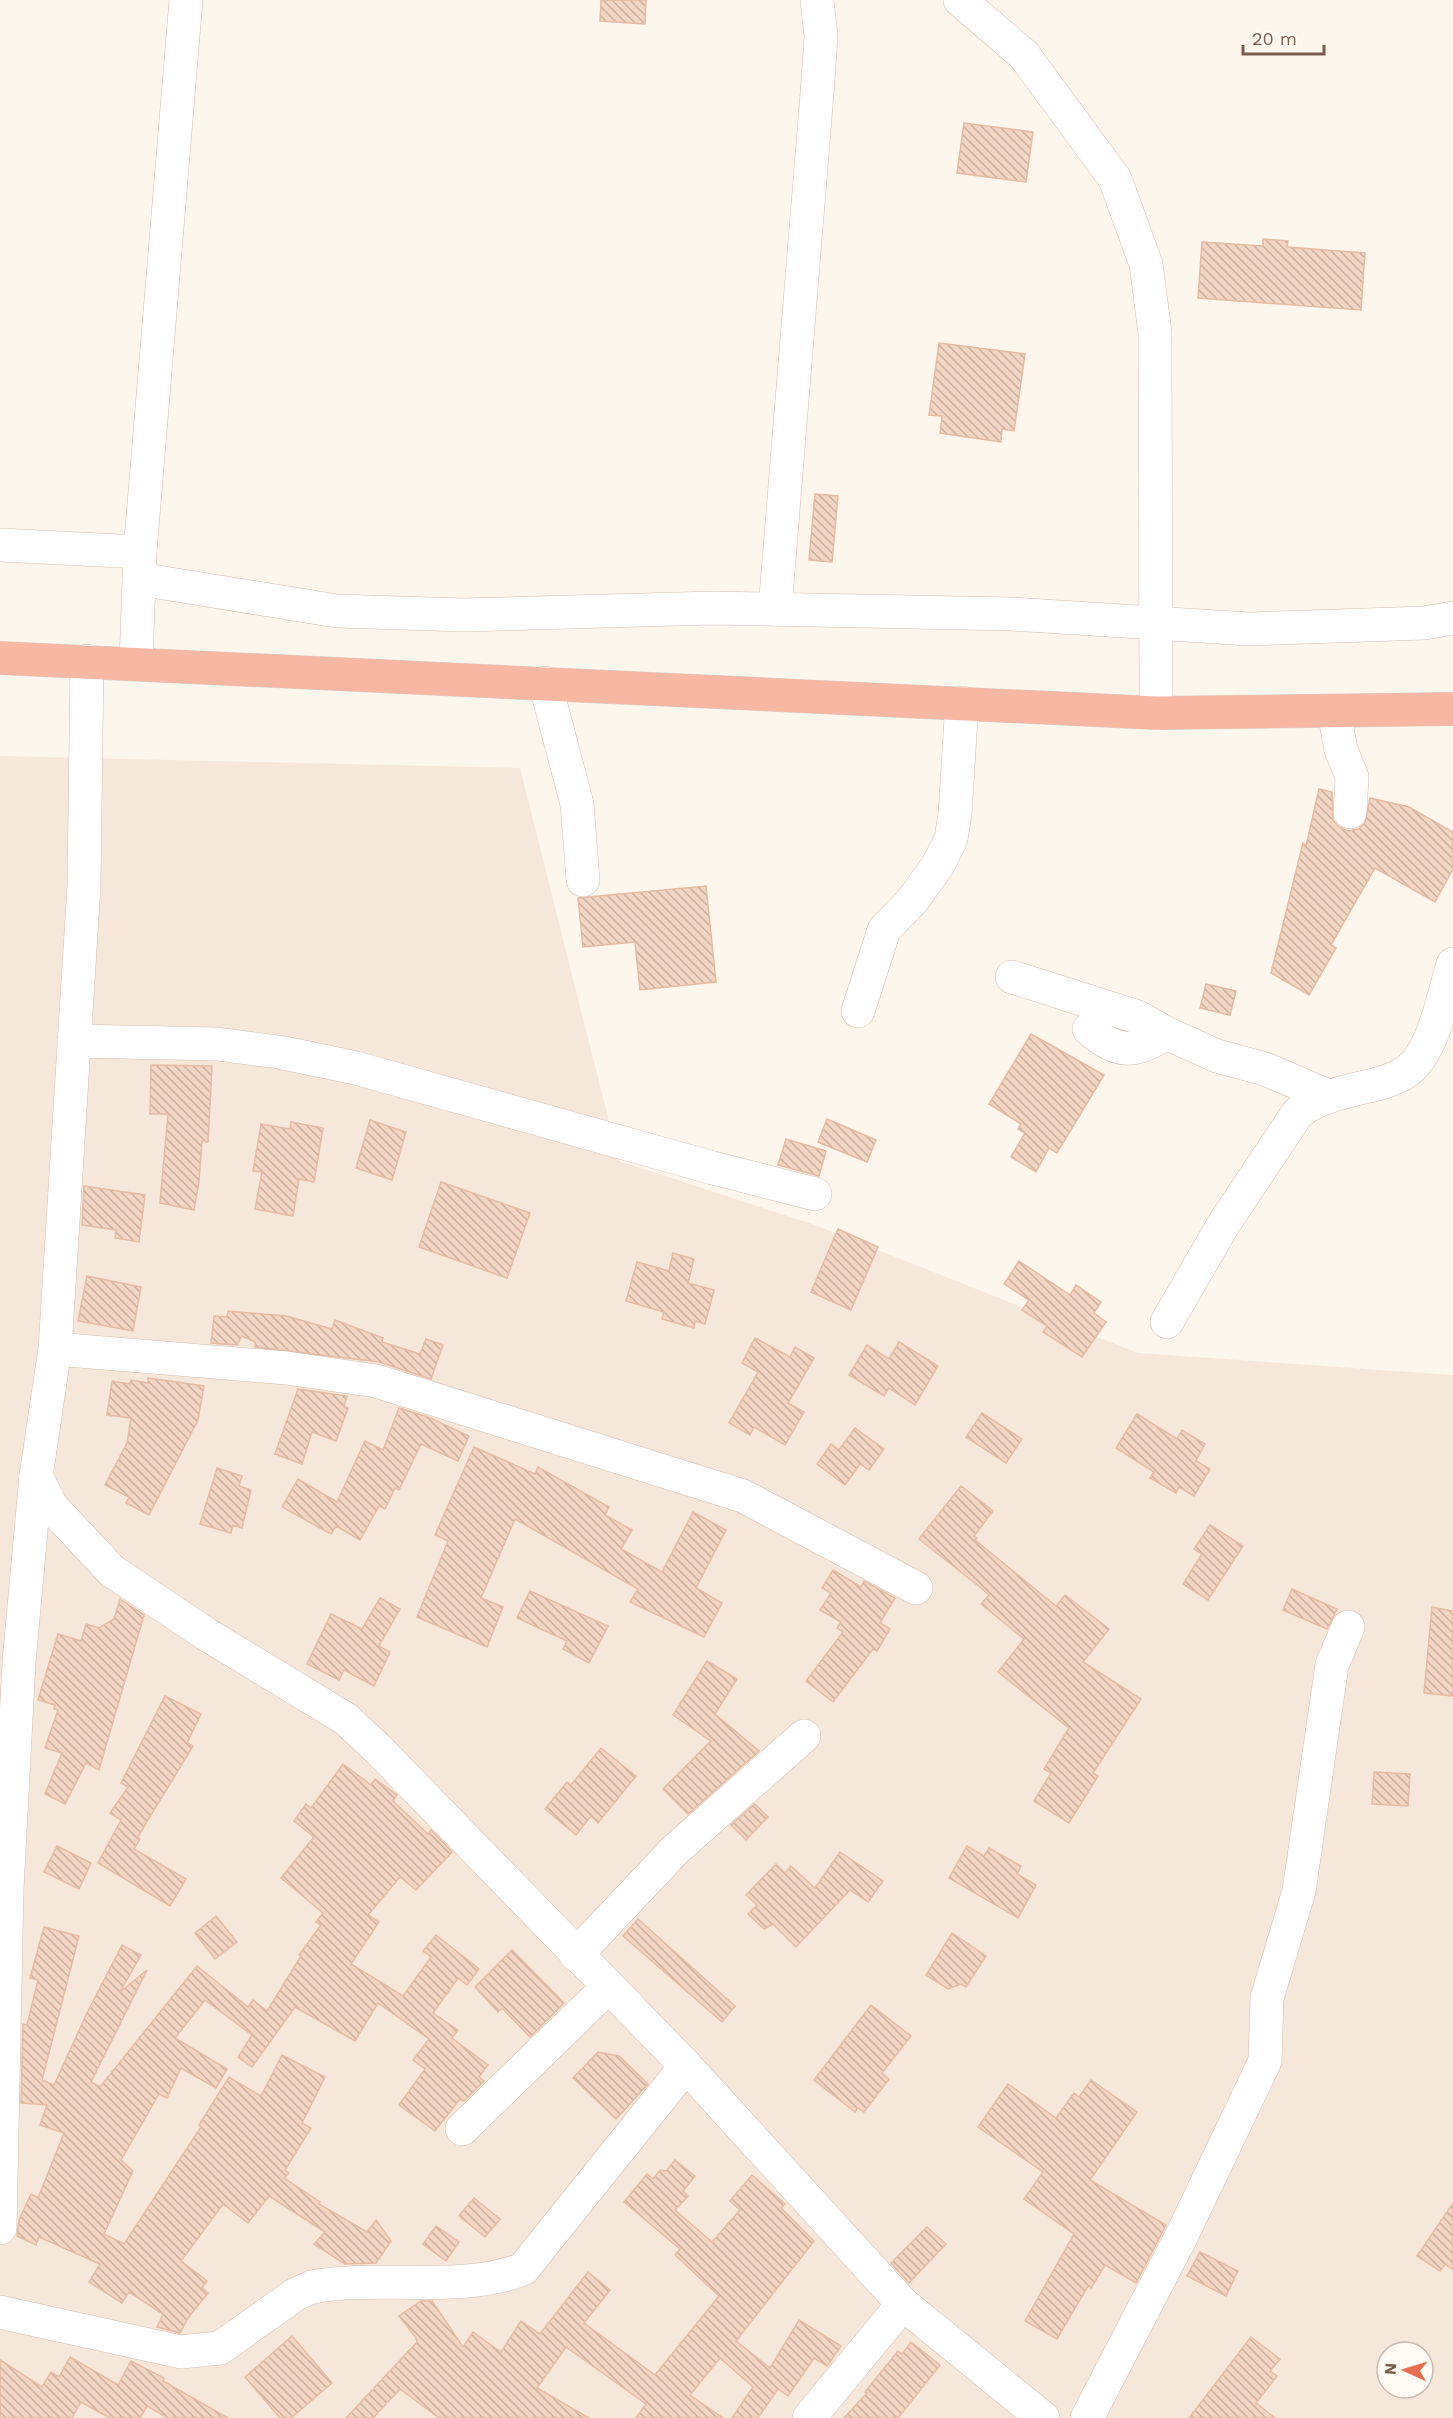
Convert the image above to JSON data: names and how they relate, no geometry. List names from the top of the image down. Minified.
{"scale_bar":"20 m","north":"left"}
